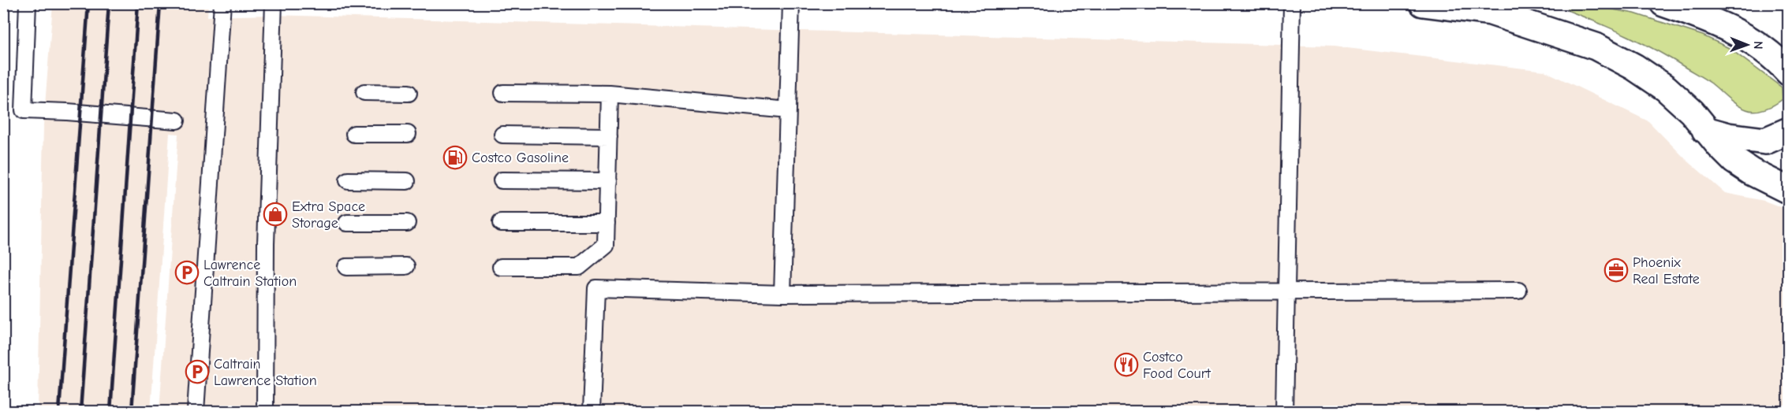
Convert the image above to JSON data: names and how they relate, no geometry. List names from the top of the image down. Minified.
{"places":{"fuel station":["Costco Gasoline"],"shop":["Extra Space Storage"],"office":["Phoenix Real Estate"],"parking":["Lawrence Caltrain Station","Caltrain Lawrence Station"],"restaurant":["Costco Food Court"]},"north":"right"}
